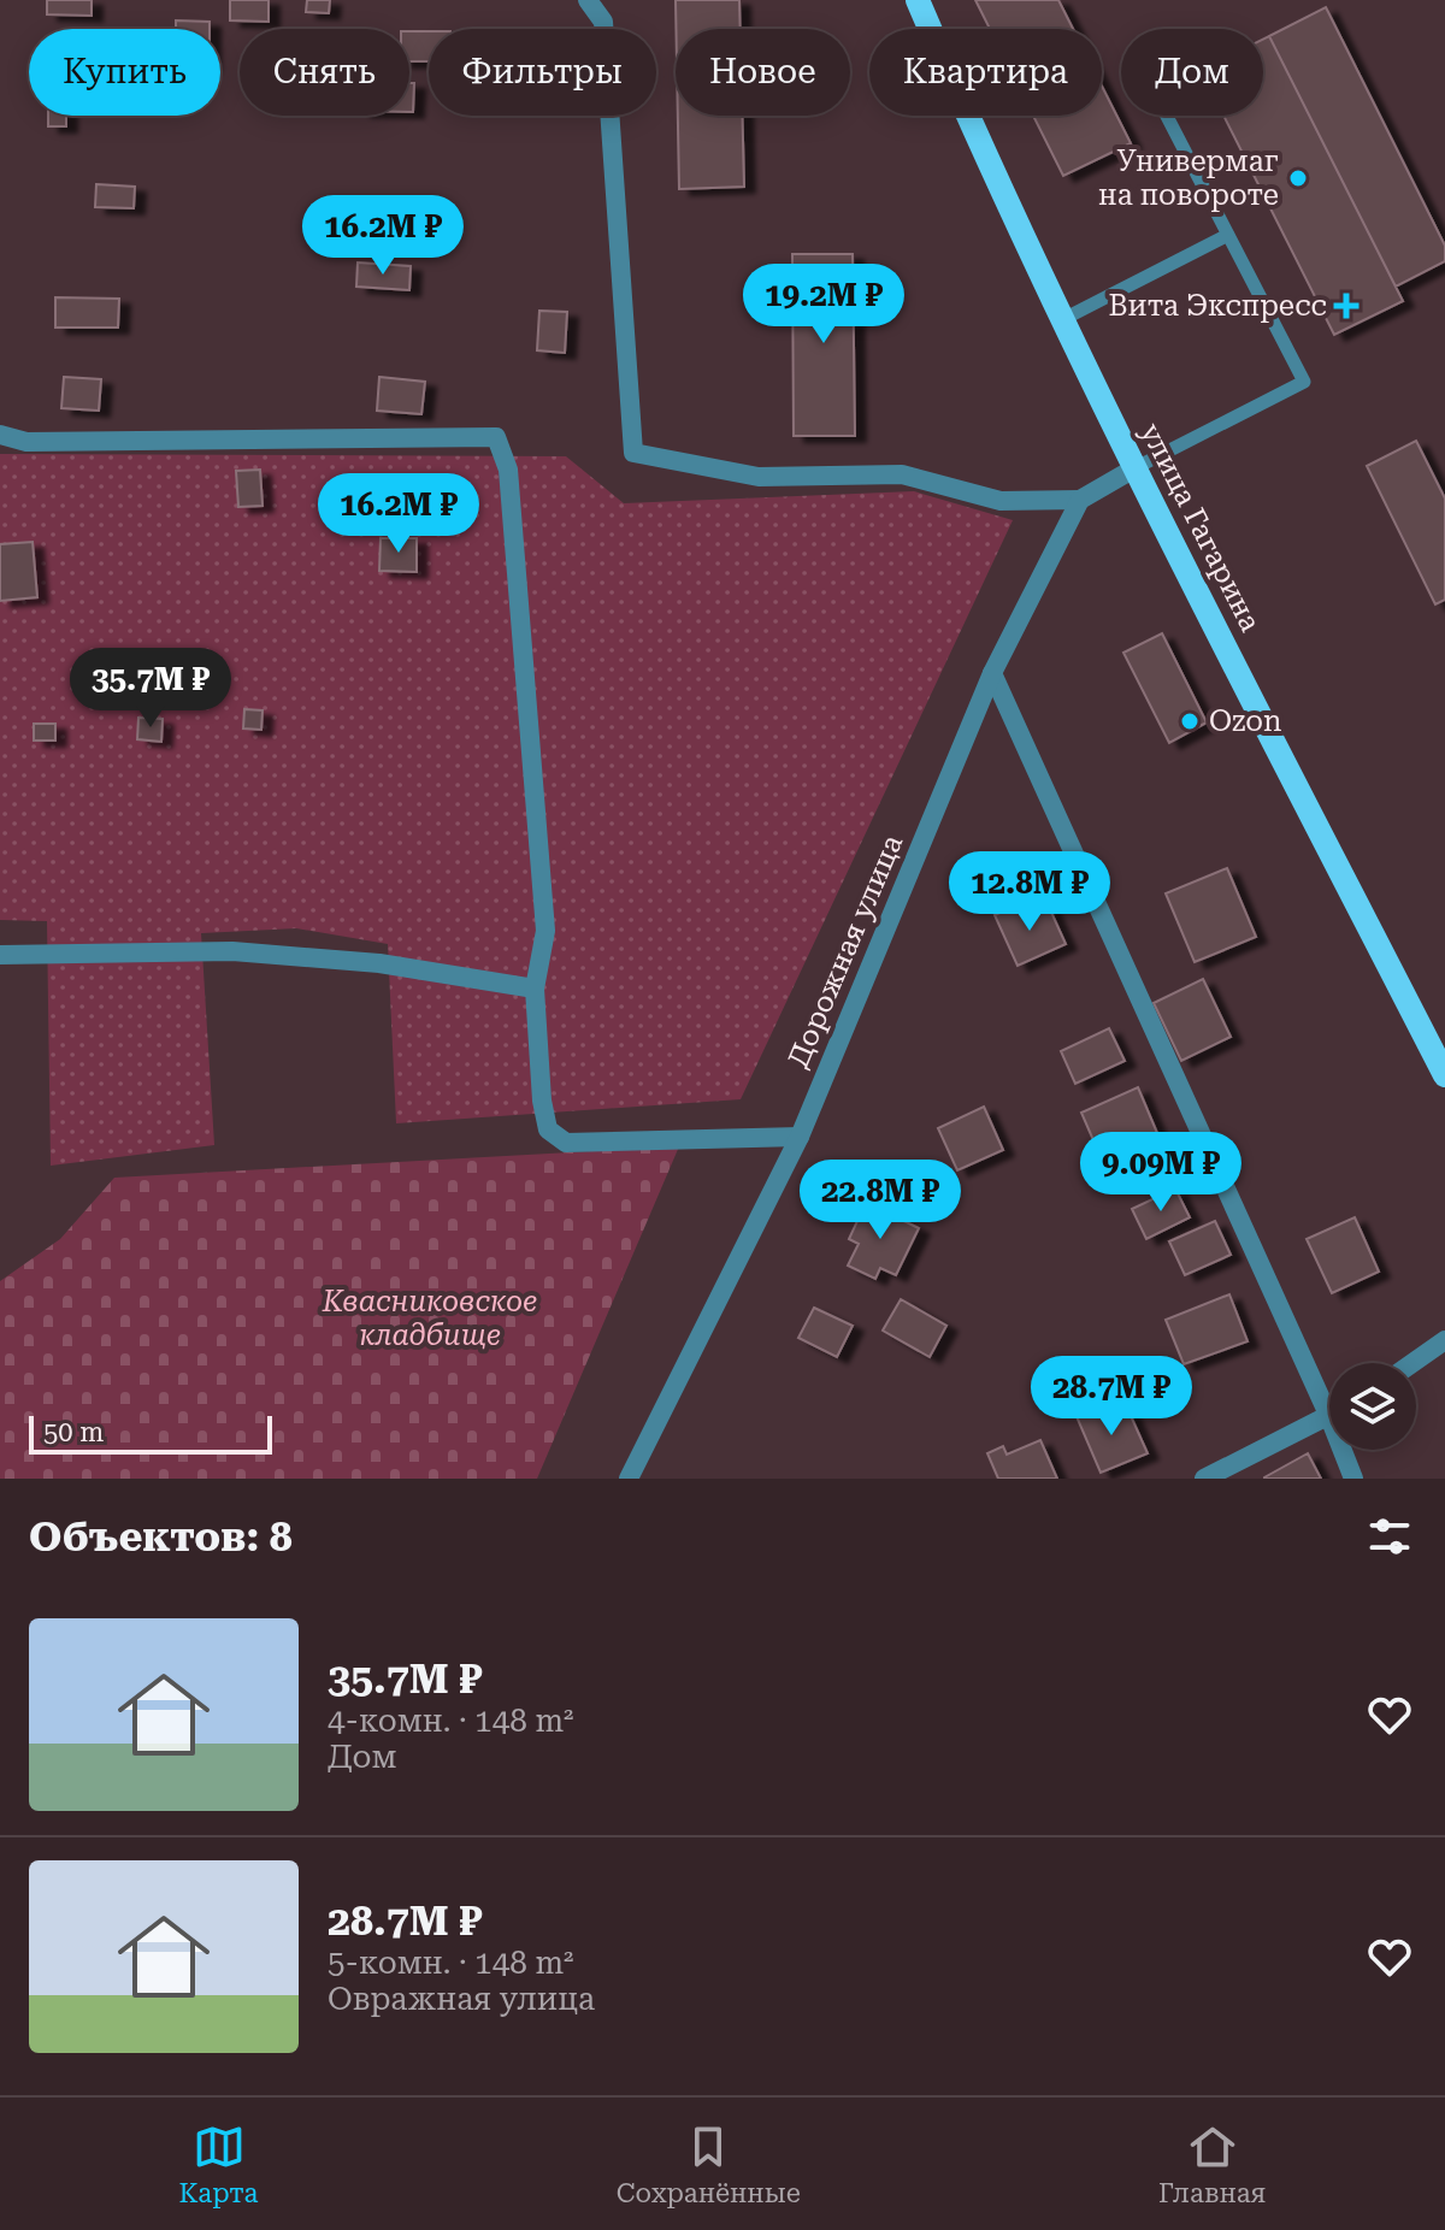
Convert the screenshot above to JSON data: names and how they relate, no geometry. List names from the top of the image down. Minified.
{"streets":{"main road":["улица Гагарина"],"street":["Дорожная улица"]},"parks":["Квасниковское кладбище"],"places":{"other":["Универмаг на повороте","Ozon"],"health":["Вита Экспресс"]},"scale_bar":"50 m","page":{"chip":["Купить","Снять","Фильтры","Новое","Квартира","Дом"],"price":["16.2M ₽","19.2M ₽","16.2M ₽","35.7M ₽","12.8M ₽","9.09M ₽","22.8M ₽","28.7M ₽"],"scale":"50 m","heading":"Объектов: 8","list":[{"name":"35.7M ₽","note":"4-комн. · 148 m² · Дом"},{"name":"28.7M ₽","note":"5-комн. · 148 m² · Овражная улица"}],"tabs":["Карта","Сохранённые","Главная"]}}
